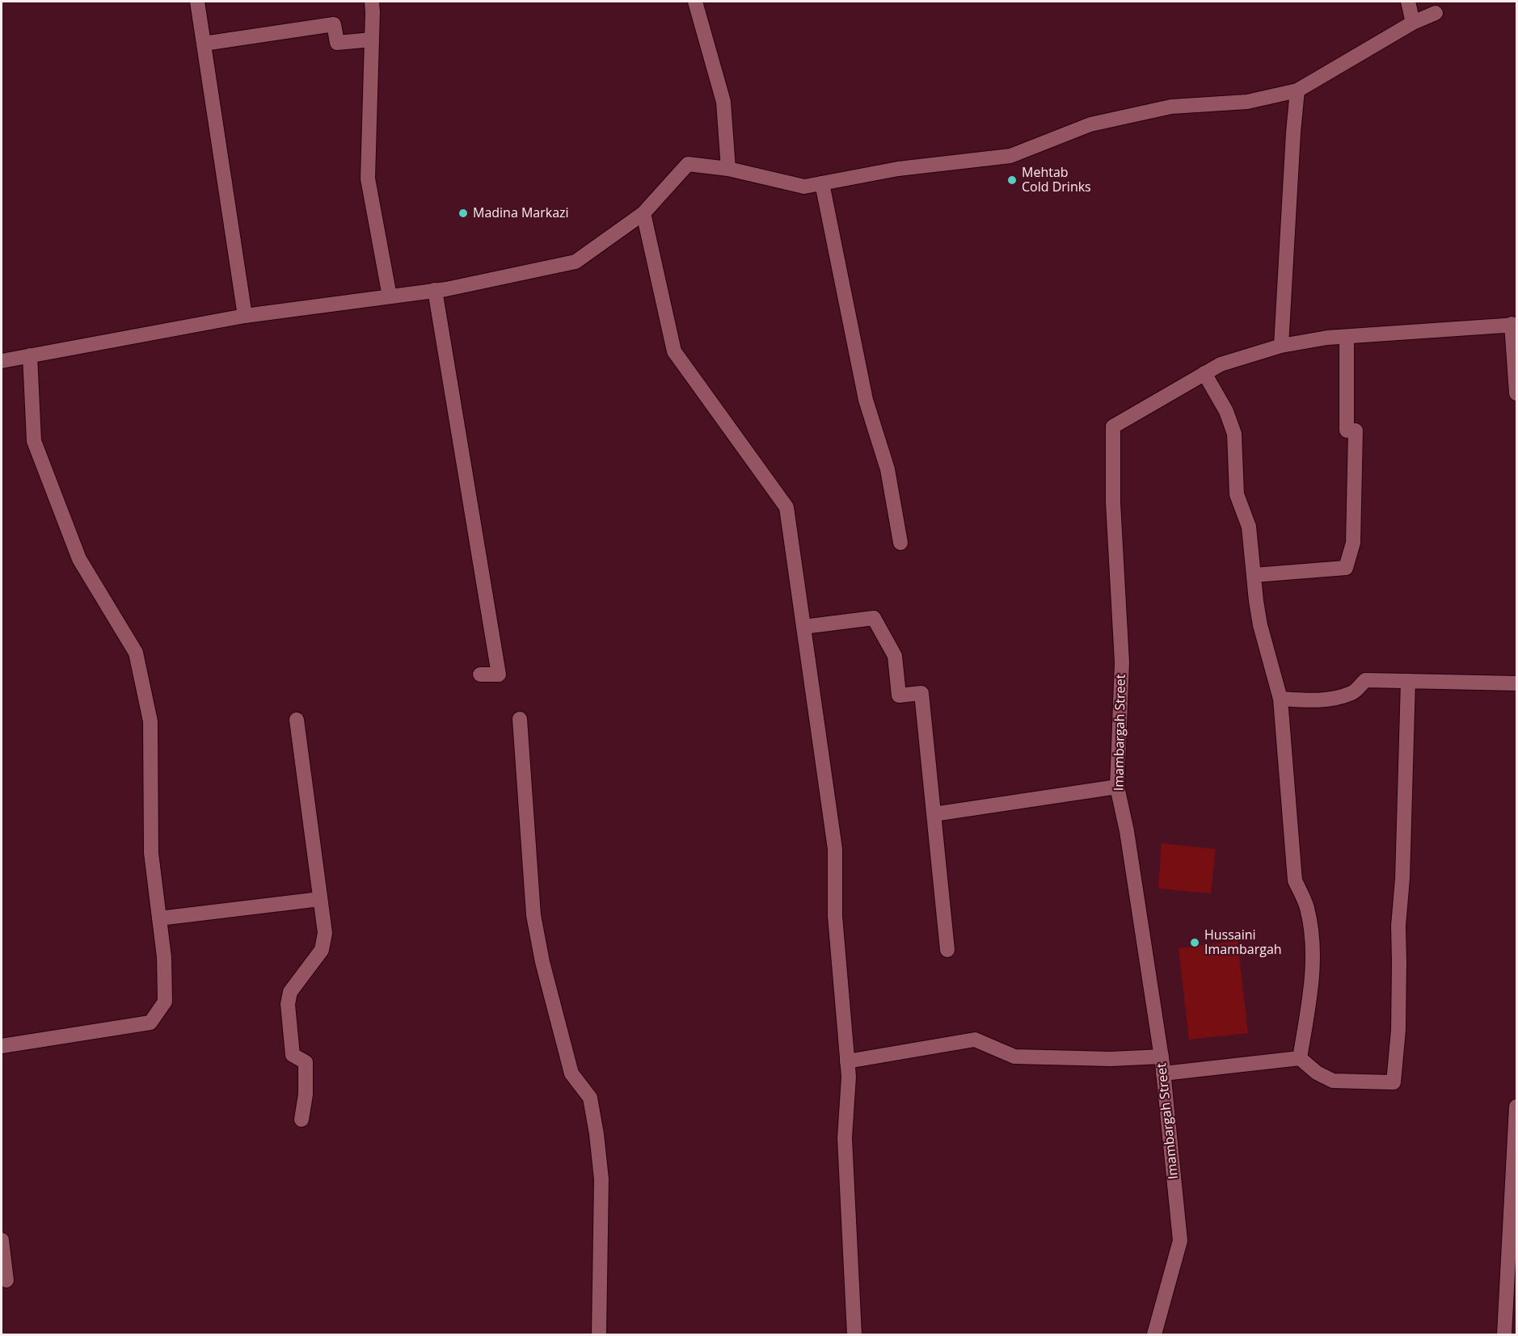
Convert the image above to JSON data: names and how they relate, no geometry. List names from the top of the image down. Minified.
{"streets":{"street":["Imambargah Street"]},"places":["Mehtab Cold Drinks","Madina Markazi","Hussaini Imambargah"]}
